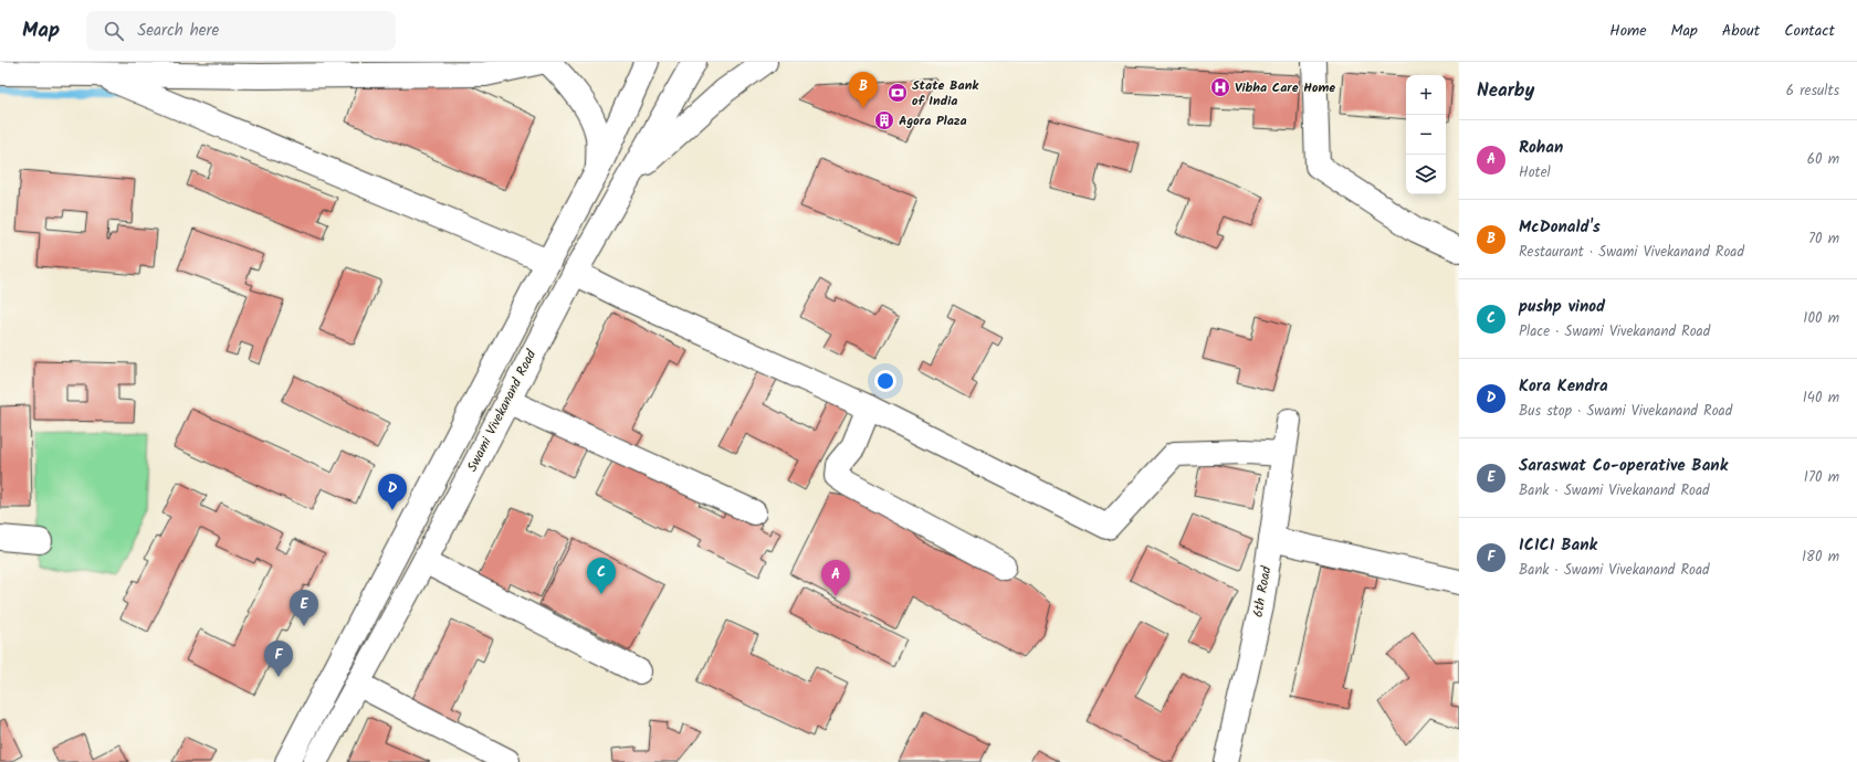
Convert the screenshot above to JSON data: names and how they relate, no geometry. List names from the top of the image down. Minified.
{"streets":{"street":["Swami Vivekanand Road","6th Road"]},"places":{"hospital":["Vibha Care Home"],"bank":["State Bank of India"],"building":["Agora Plaza"]},"page":{"header":"Map","search":"Search here","nav":["Home","Map","About","Contact"],"heading":["Nearby","6 results"],"pins":["B","D","C","A","E","F"],"map_buttons":["+","−"],"list":[{"mark":"A","name":"Rohan","note":"Hotel","value":"60 m"},{"mark":"B","name":"McDonald's","note":"Restaurant · Swami Vivekanand Road","value":"70 m"},{"mark":"C","name":"pushp vinod","note":"Place · Swami Vivekanand Road","value":"100 m"},{"mark":"D","name":"Kora Kendra","note":"Bus stop · Swami Vivekanand Road","value":"140 m"},{"mark":"E","name":"Saraswat Co-operative Bank","note":"Bank · Swami Vivekanand Road","value":"170 m"},{"mark":"F","name":"ICICI Bank","note":"Bank · Swami Vivekanand Road","value":"180 m"}]}}
